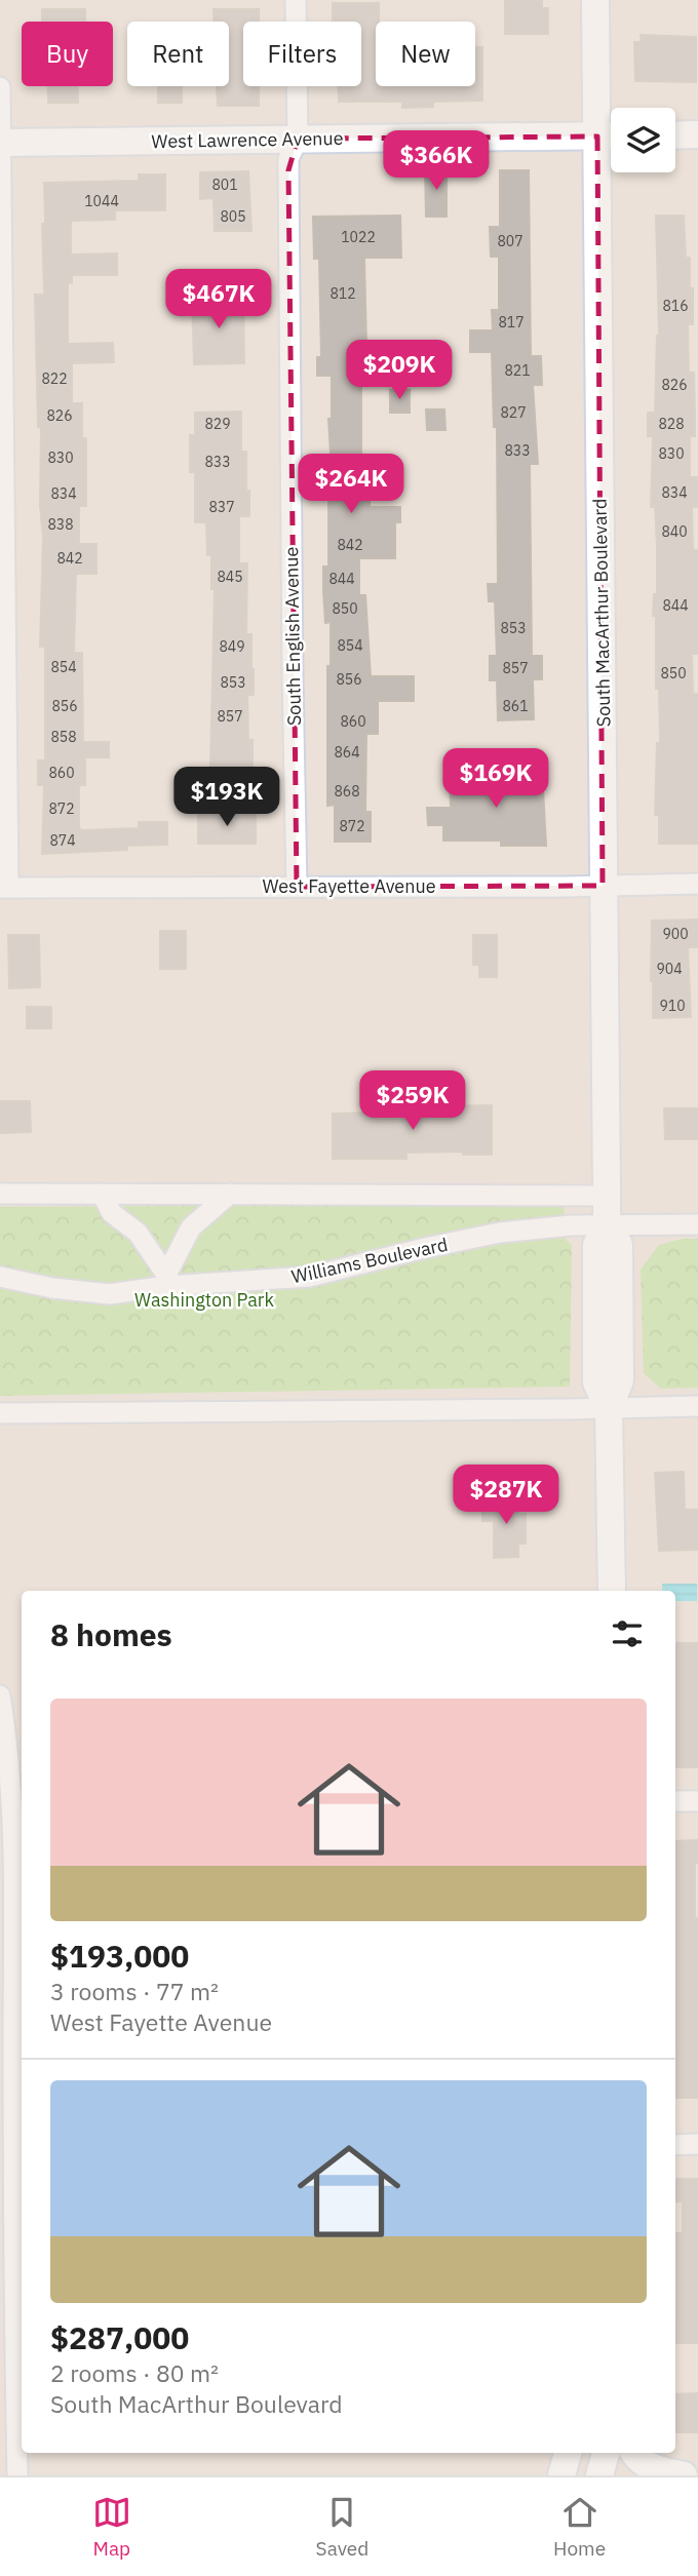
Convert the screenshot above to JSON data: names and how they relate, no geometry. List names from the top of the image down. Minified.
{"streets":{"main road":["West Lawrence Avenue","South MacArthur Boulevard"],"street":["South English Avenue","West Fayette Avenue","Williams Boulevard"]},"crossings":[["West Lawrence Avenue","South MacArthur Boulevard"],["West Lawrence Avenue","South English Avenue"],["South MacArthur Boulevard","West Fayette Avenue"],["South MacArthur Boulevard","Williams Boulevard"],["South English Avenue","West Fayette Avenue"]],"parks":["Washington Park"],"house_numbers":["801","1044","805","1022","807","812","816","817","821","822","826","827","826","829","828","833","830","830","833","834","834","837","838","840","842","842","845","844","844","850","853","854","849","854","857","850","856","853","856","861","857","860","858","864","860","868","872","872","874","900","904","910"],"page":{"chip":["Buy","Rent","Filters","New"],"price":["$366K","$467K","$209K","$264K","$169K","$193K","$259K","$287K"],"heading":"8 homes","list":[{"name":"$193,000","note":"3 rooms · 77 m² · West Fayette Avenue"},{"name":"$287,000","note":"2 rooms · 80 m² · South MacArthur Boulevard"}],"tabs":["Map","Saved","Home"]}}
